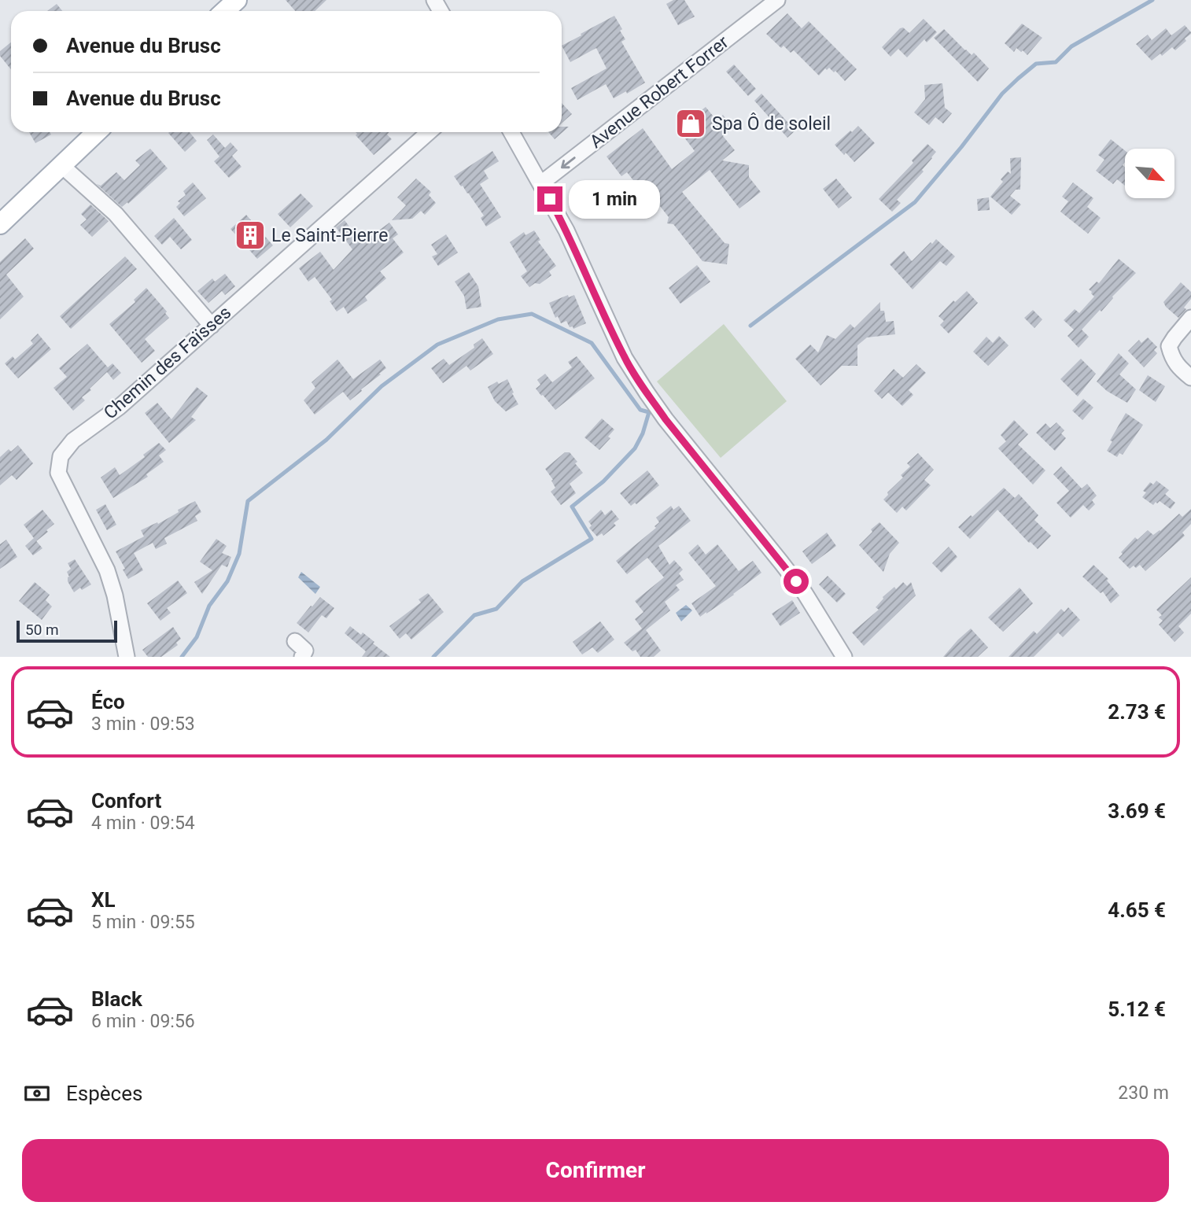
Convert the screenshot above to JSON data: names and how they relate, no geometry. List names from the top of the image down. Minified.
{"streets":{"street":["Avenue Robert Forrer","Chemin des Faïsses"]},"one_way":["Avenue Robert Forrer"],"places":{"shop":["Spa Ô de soleil"],"building":["Le Saint-Pierre"]},"scale_bar":"50 m","north":"bottom right","page":{"banner":["Avenue du Brusc","Avenue du Brusc"],"bubble":"1 min","scale":"50 m","list":[{"name":"Éco","note":"3 min · 09:53","value":"2.73 €"},{"name":"Confort","note":"4 min · 09:54","value":"3.69 €"},{"name":"XL","note":"5 min · 09:55","value":"4.65 €"},{"name":"Black","note":"6 min · 09:56","value":"5.12 €"}],"pay":["Espèces","230 m"],"buttons":"Confirmer"}}
